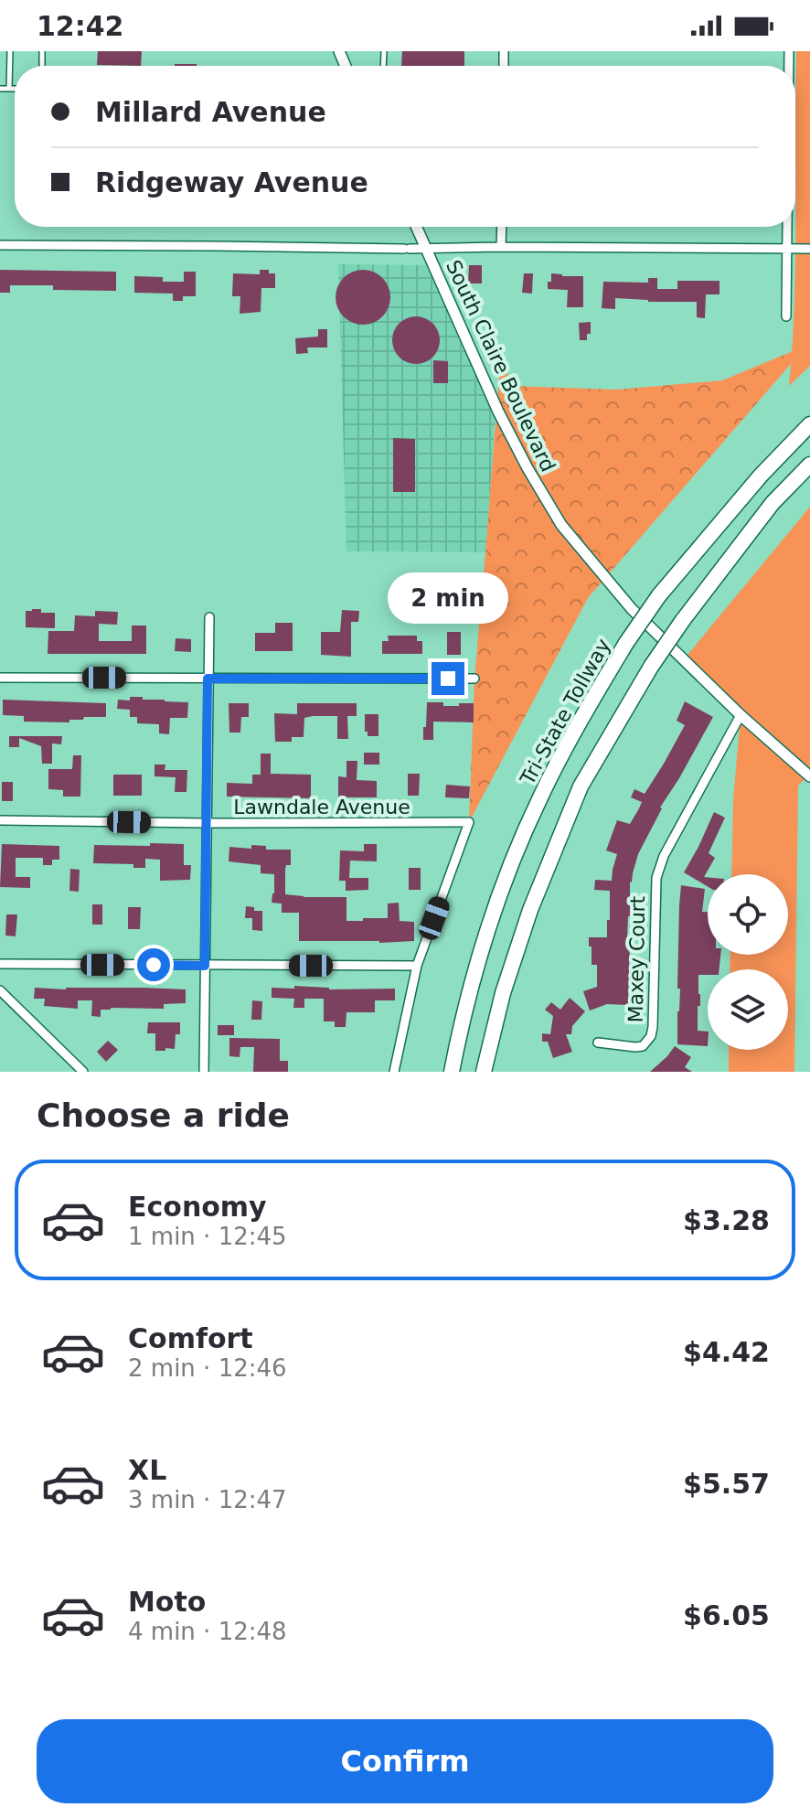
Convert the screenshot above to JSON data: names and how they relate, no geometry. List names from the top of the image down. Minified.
{"streets":{"highway":["Tri-State Tollway"],"street":["South Claire Boulevard","Lawndale Avenue","Maxey Court"]},"crossings":[["South Claire Boulevard","Maxey Court"]],"page":{"status":"12:42","banner":["Millard Avenue","Ridgeway Avenue"],"bubble":"2 min","heading":"Choose a ride","list":[{"name":"Economy","note":"1 min · 12:45","value":"$3.28"},{"name":"Comfort","note":"2 min · 12:46","value":"$4.42"},{"name":"XL","note":"3 min · 12:47","value":"$5.57"},{"name":"Moto","note":"4 min · 12:48","value":"$6.05"}],"buttons":"Confirm"}}
